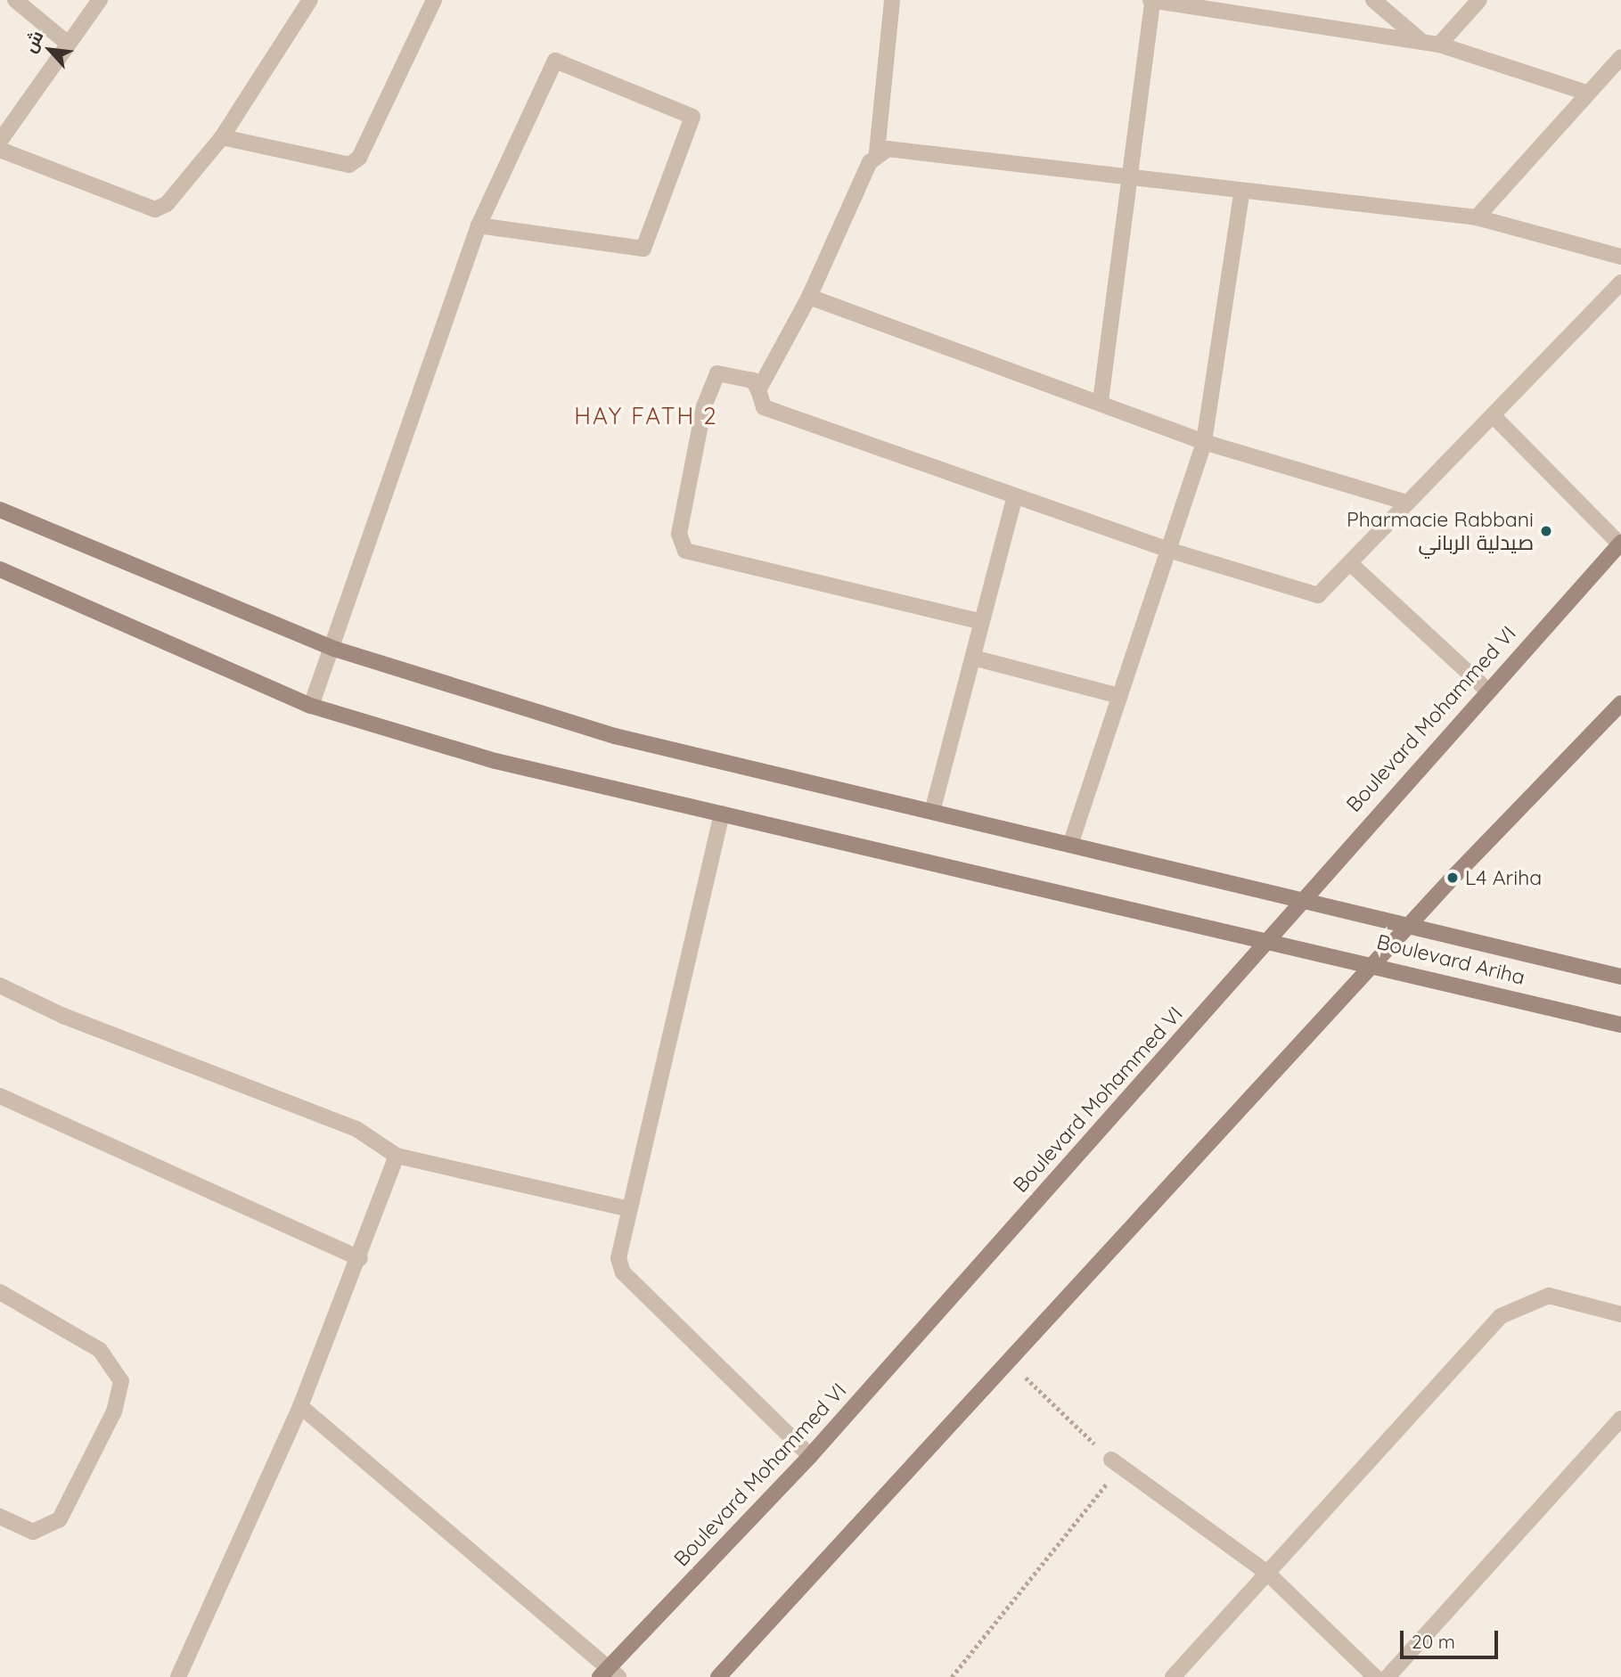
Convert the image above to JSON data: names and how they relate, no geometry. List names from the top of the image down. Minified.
{"streets":{"street":["Boulevard Mohammed VI","Boulevard Ariha"]},"crossings":[["Boulevard Mohammed VI","Boulevard Ariha"]],"districts":["HAY FATH 2"],"places":["Pharmacie Rabbani صيدلية الرباني","L4 Ariha"],"scale_bar":"20 m","north":"top left"}
